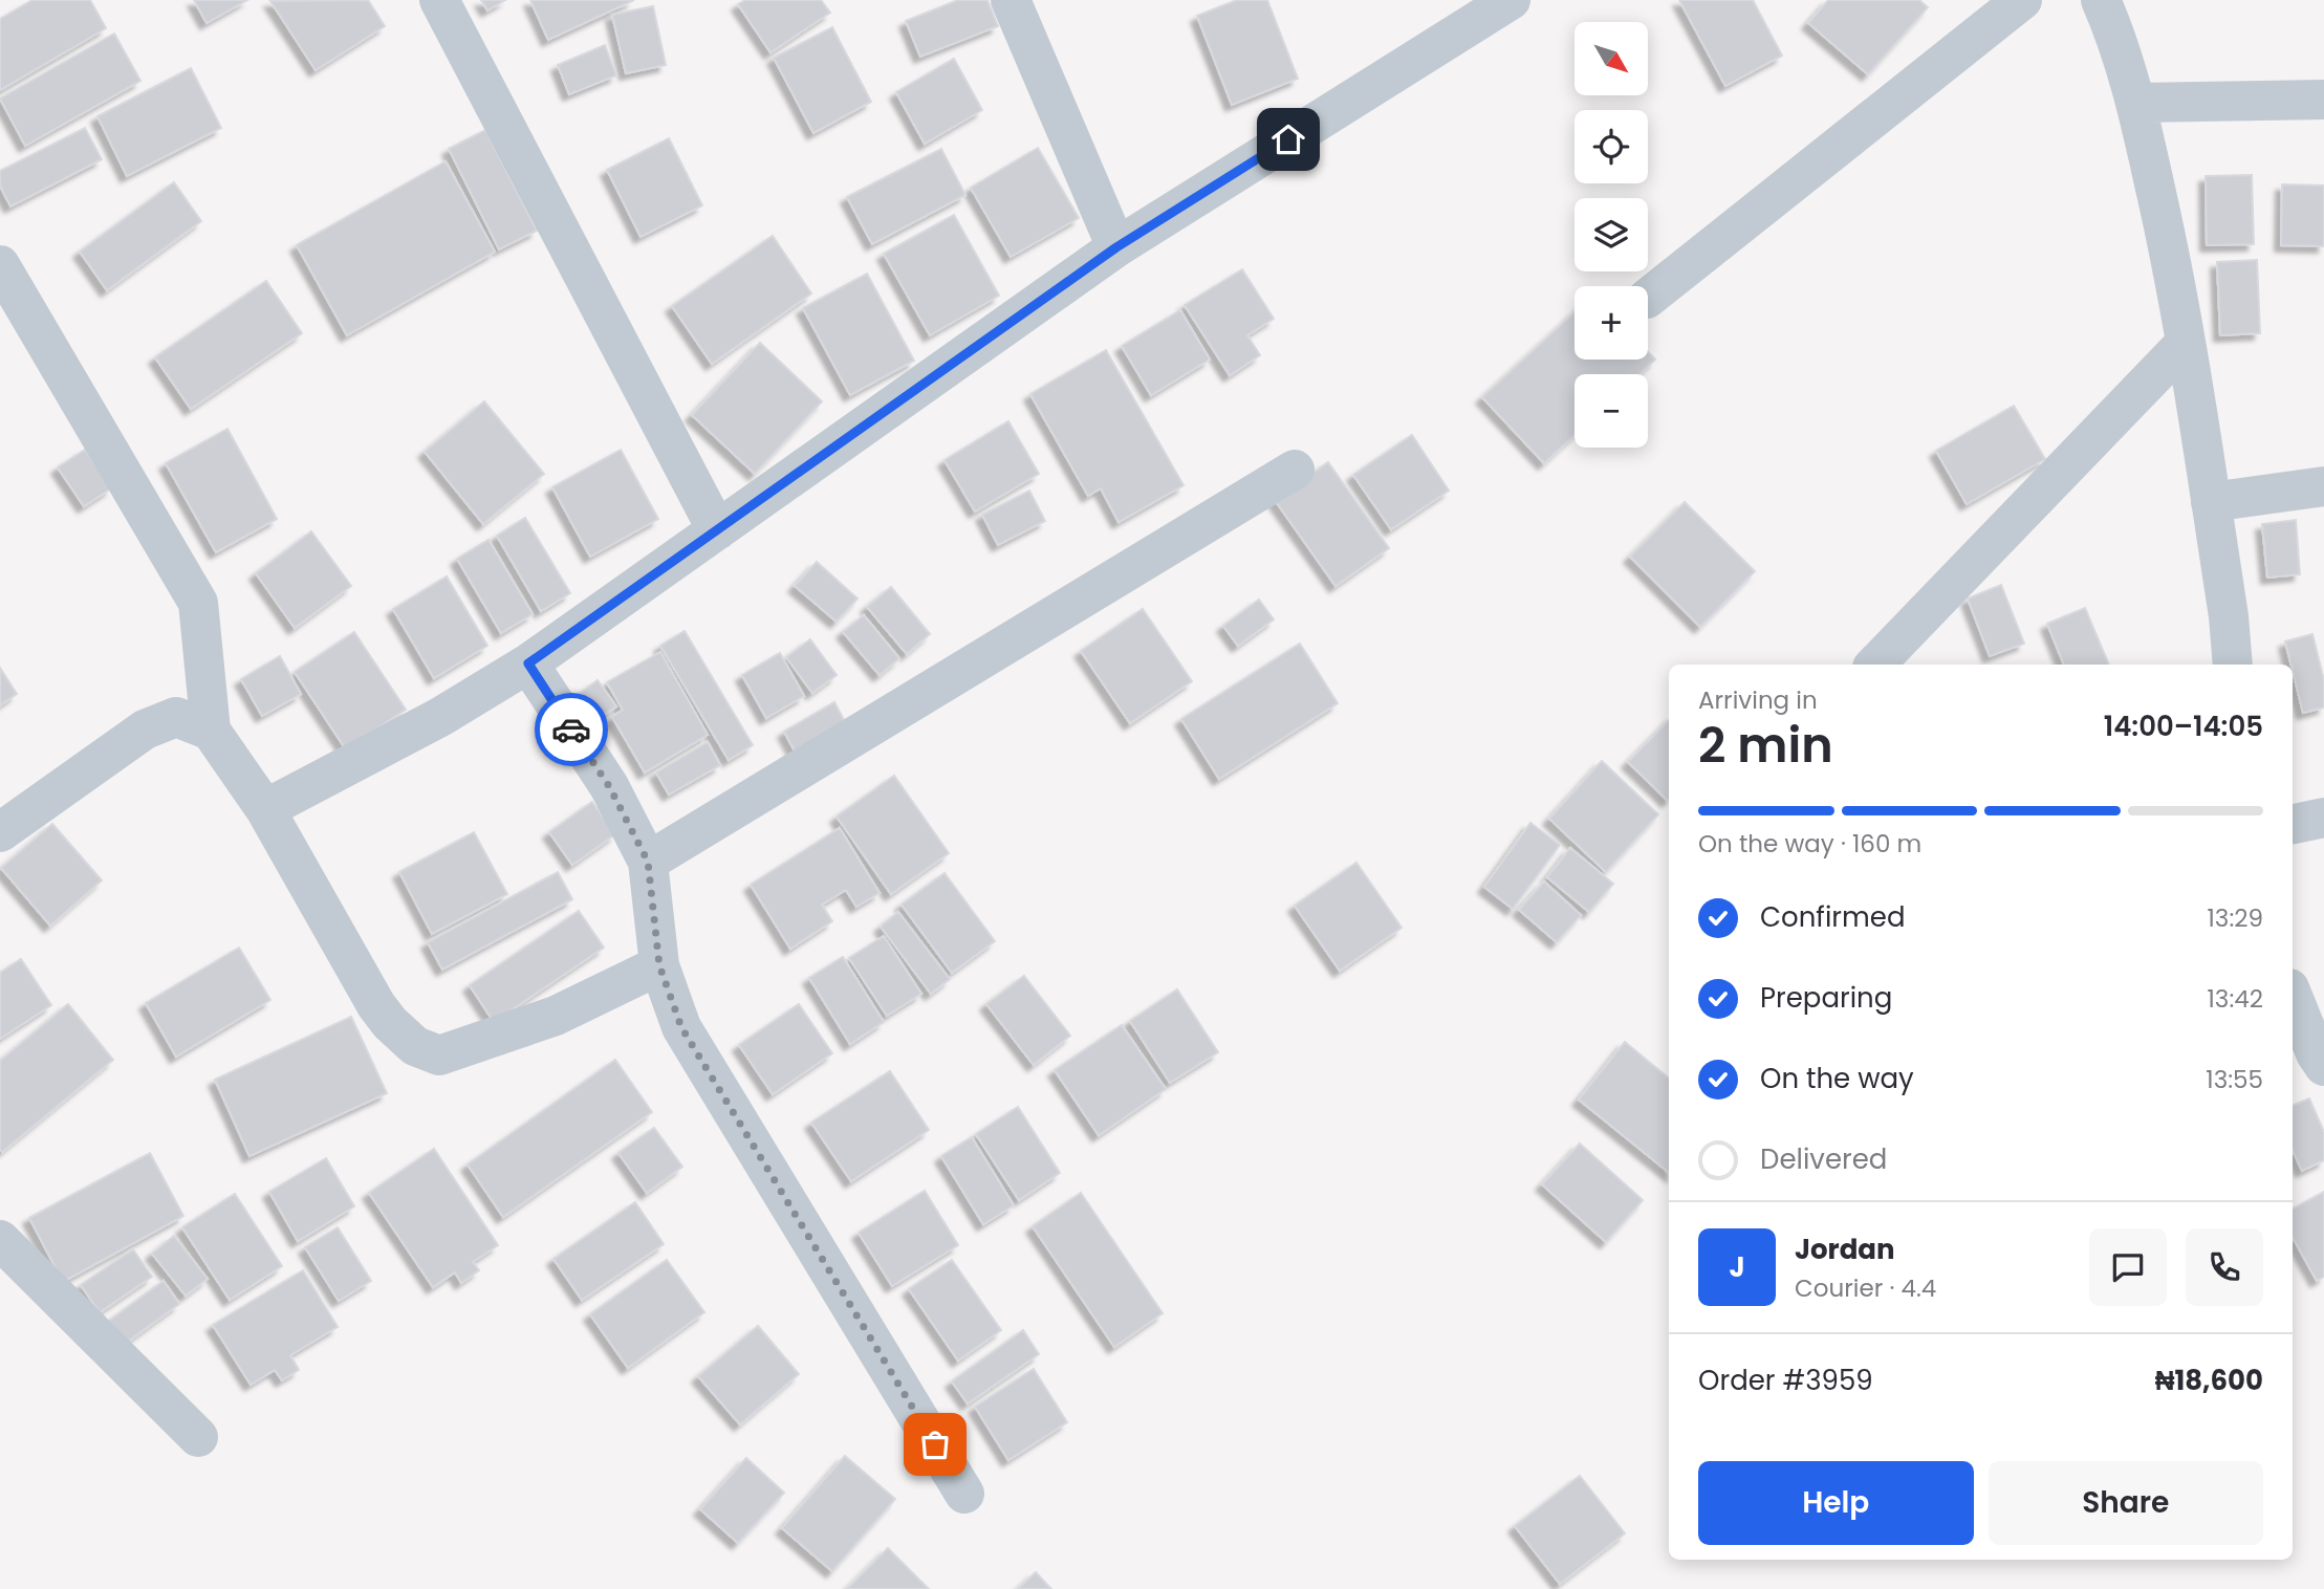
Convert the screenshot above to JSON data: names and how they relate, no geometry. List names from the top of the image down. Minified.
{"north":"bottom right","page":{"map_buttons":["+","−"],"heading":["2 min","Arriving in","14:00–14:05"],"panel":["Jordan","Courier · 4.4","Order #3959","₦18,600"],"bar":"On the way · 160 m","list":[["Confirmed","13:29"],["Preparing","13:42"],["On the way","13:55"],"Delivered"],"round":"J","buttons":["Help","Share"]}}
